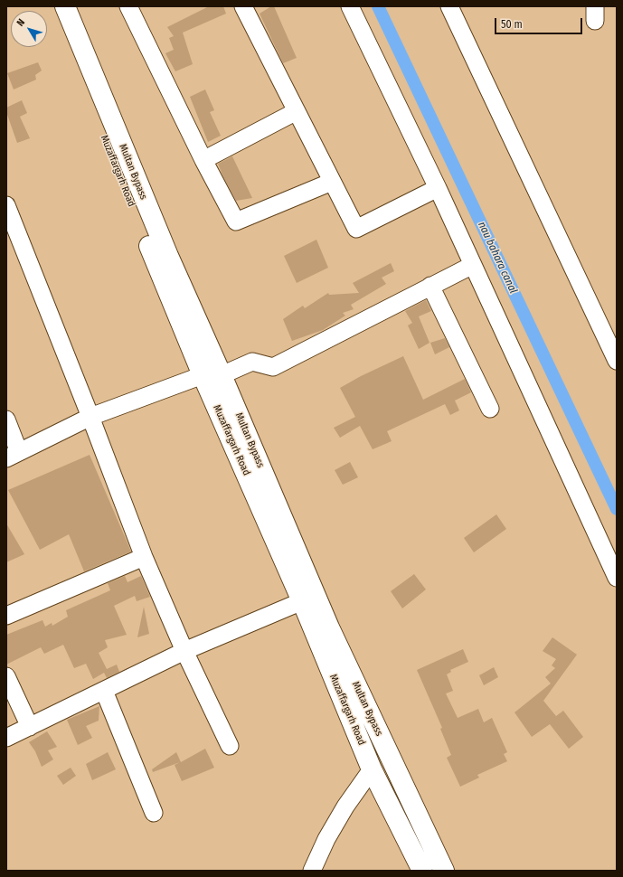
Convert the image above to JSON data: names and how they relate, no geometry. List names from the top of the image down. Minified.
{"streets":{"main road":["Muzaffargarh Road","Multan Bypass"]},"crossings":[["Muzaffargarh Road","Multan Bypass"]],"water":["nau bahara canal"],"scale_bar":"50 m","north":"top left"}
